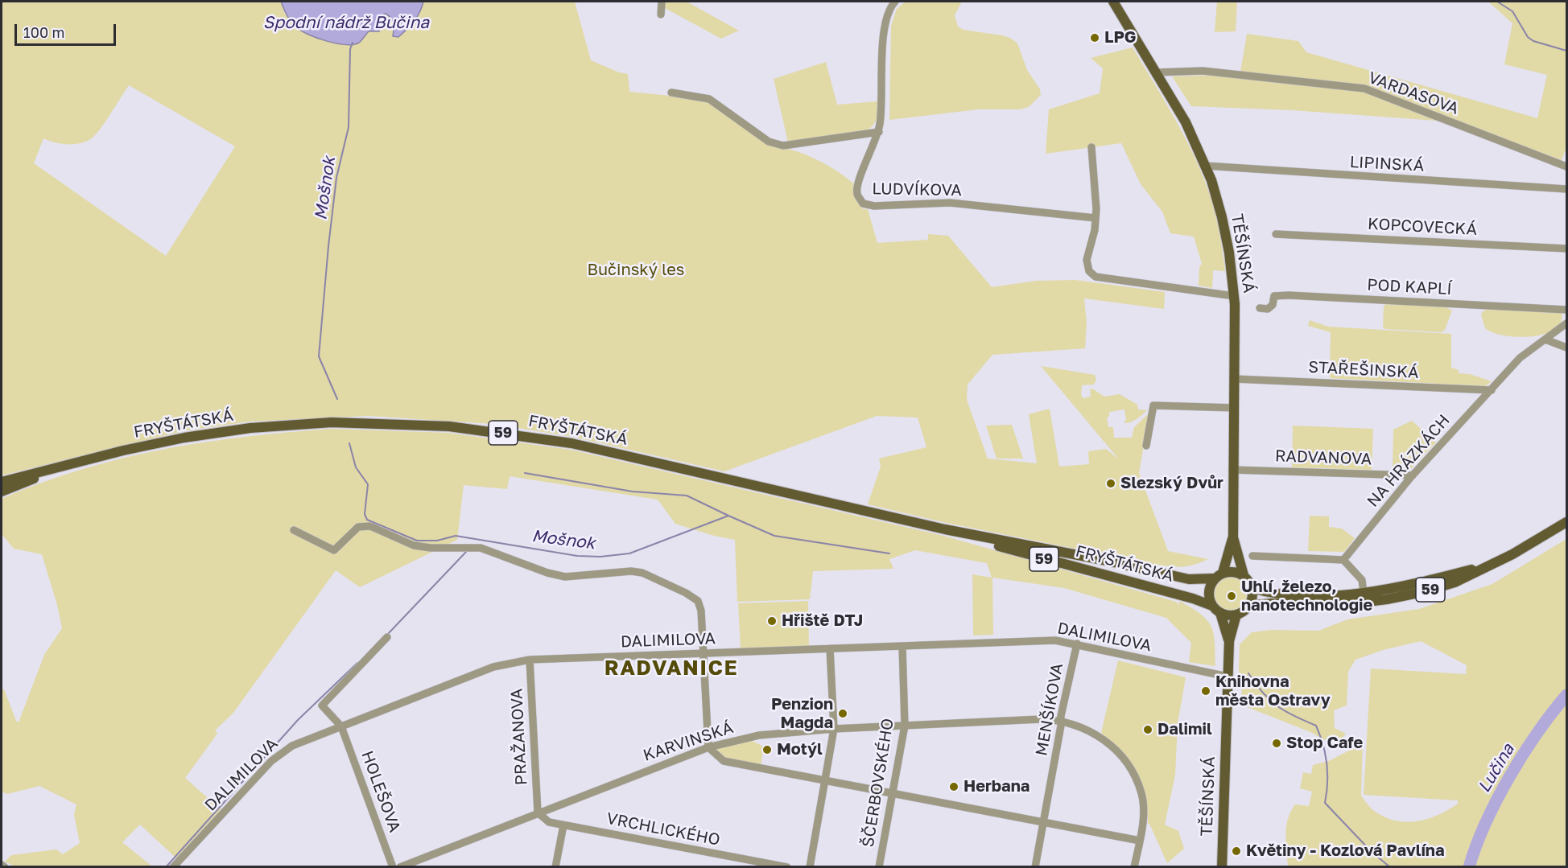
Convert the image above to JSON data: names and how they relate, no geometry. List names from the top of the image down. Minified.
{"streets":{"main road":["TĚŠÍNSKÁ","FRYŠTÁTSKÁ","59"],"street":["VARDASOVA","LIPINSKÁ","LUDVÍKOVA","KOPCOVECKÁ","POD KAPLÍ","STAŘEŠINSKÁ","RADVANOVA","NA HRÁZKÁCH","DALIMILOVA","MENŠÍKOVA","PRAŽANOVA","KARVINSKÁ","ŠČERBOVSKÉHO","HOLEŠOVA","VRCHLICKÉHO"]},"crossings":[["VARDASOVA","TĚŠÍNSKÁ"],["LIPINSKÁ","TĚŠÍNSKÁ"],["TĚŠÍNSKÁ","STAŘEŠINSKÁ"],["TĚŠÍNSKÁ","FRYŠTÁTSKÁ"],["TĚŠÍNSKÁ","59"],["TĚŠÍNSKÁ","RADVANOVA"],["TĚŠÍNSKÁ","DALIMILOVA"],["STAŘEŠINSKÁ","NA HRÁZKÁCH"],["FRYŠTÁTSKÁ","59"],["RADVANOVA","NA HRÁZKÁCH"],["DALIMILOVA","MENŠÍKOVA"],["DALIMILOVA","PRAŽANOVA"],["DALIMILOVA","ŠČERBOVSKÉHO"],["DALIMILOVA","HOLEŠOVA"],["MENŠÍKOVA","KARVINSKÁ"],["PRAŽANOVA","KARVINSKÁ"],["PRAŽANOVA","VRCHLICKÉHO"],["KARVINSKÁ","ŠČERBOVSKÉHO"],["KARVINSKÁ","VRCHLICKÉHO"]],"districts":["RADVANICE"],"water":["Spodní nádrž Bučina","Mošnok","Lučina"],"parks":["Bučinský les"],"places":["LPG","Slezský Dvůr","Uhlí, železo, nanotechnologie","Hřiště DTJ","Knihovna města Ostravy","Penzion Magda","Dalimil","Stop Cafe","Motýl","Herbana","Květiny - Kozlová Pavlína"],"scale_bar":"100 m"}
